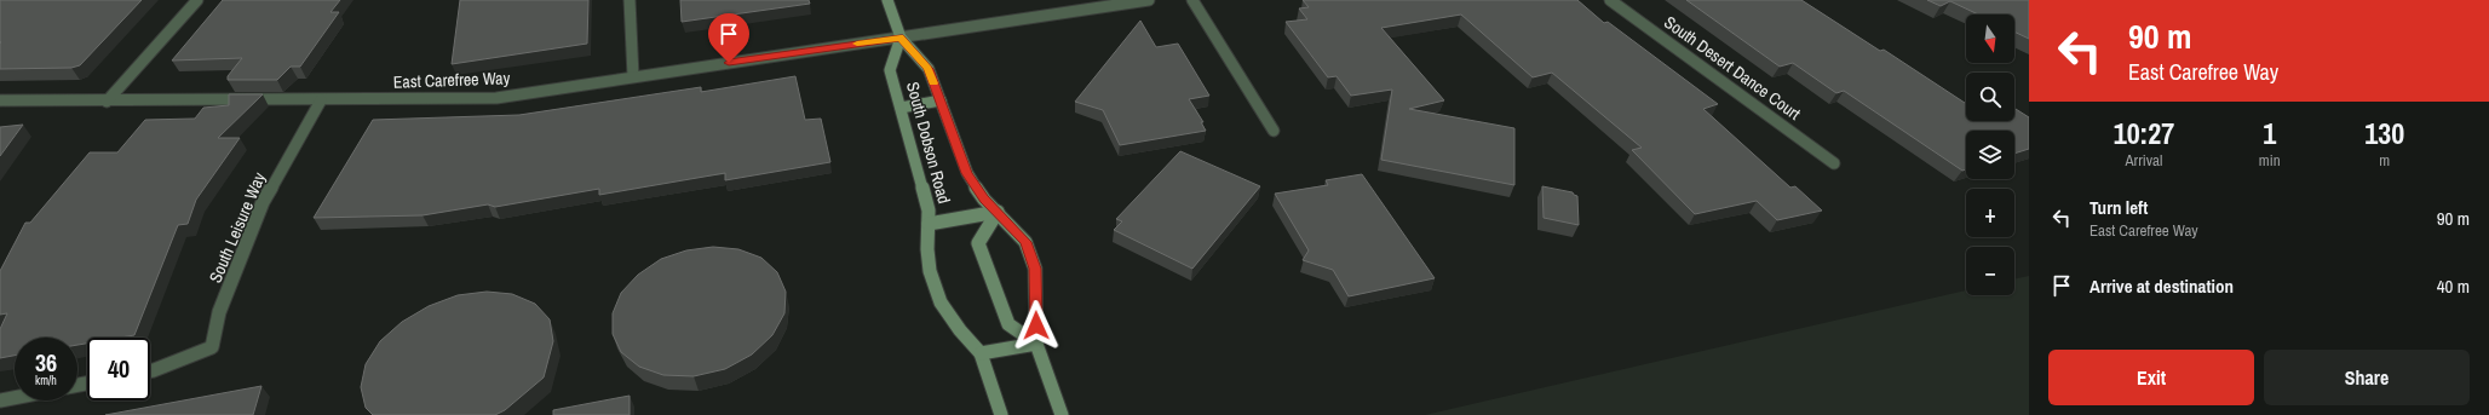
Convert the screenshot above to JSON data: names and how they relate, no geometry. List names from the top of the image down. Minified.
{"streets":{"street":["South Desert Dance Court","East Carefree Way","South Dobson Road","South Leisure Way"]},"crossings":[["East Carefree Way","South Dobson Road"],["East Carefree Way","South Leisure Way"]],"north":"bottom","page":{"turn":["90 m","East Carefree Way"],"map_buttons":["+","−"],"eta":["10:27","Arrival","1","min","130","m"],"list":[{"name":"Turn left","note":"East Carefree Way","value":"90 m"},{"name":"Arrive at destination","value":"40 m"}],"speed":"36 km/h","limit":"40","buttons":["Exit","Share"]}}
